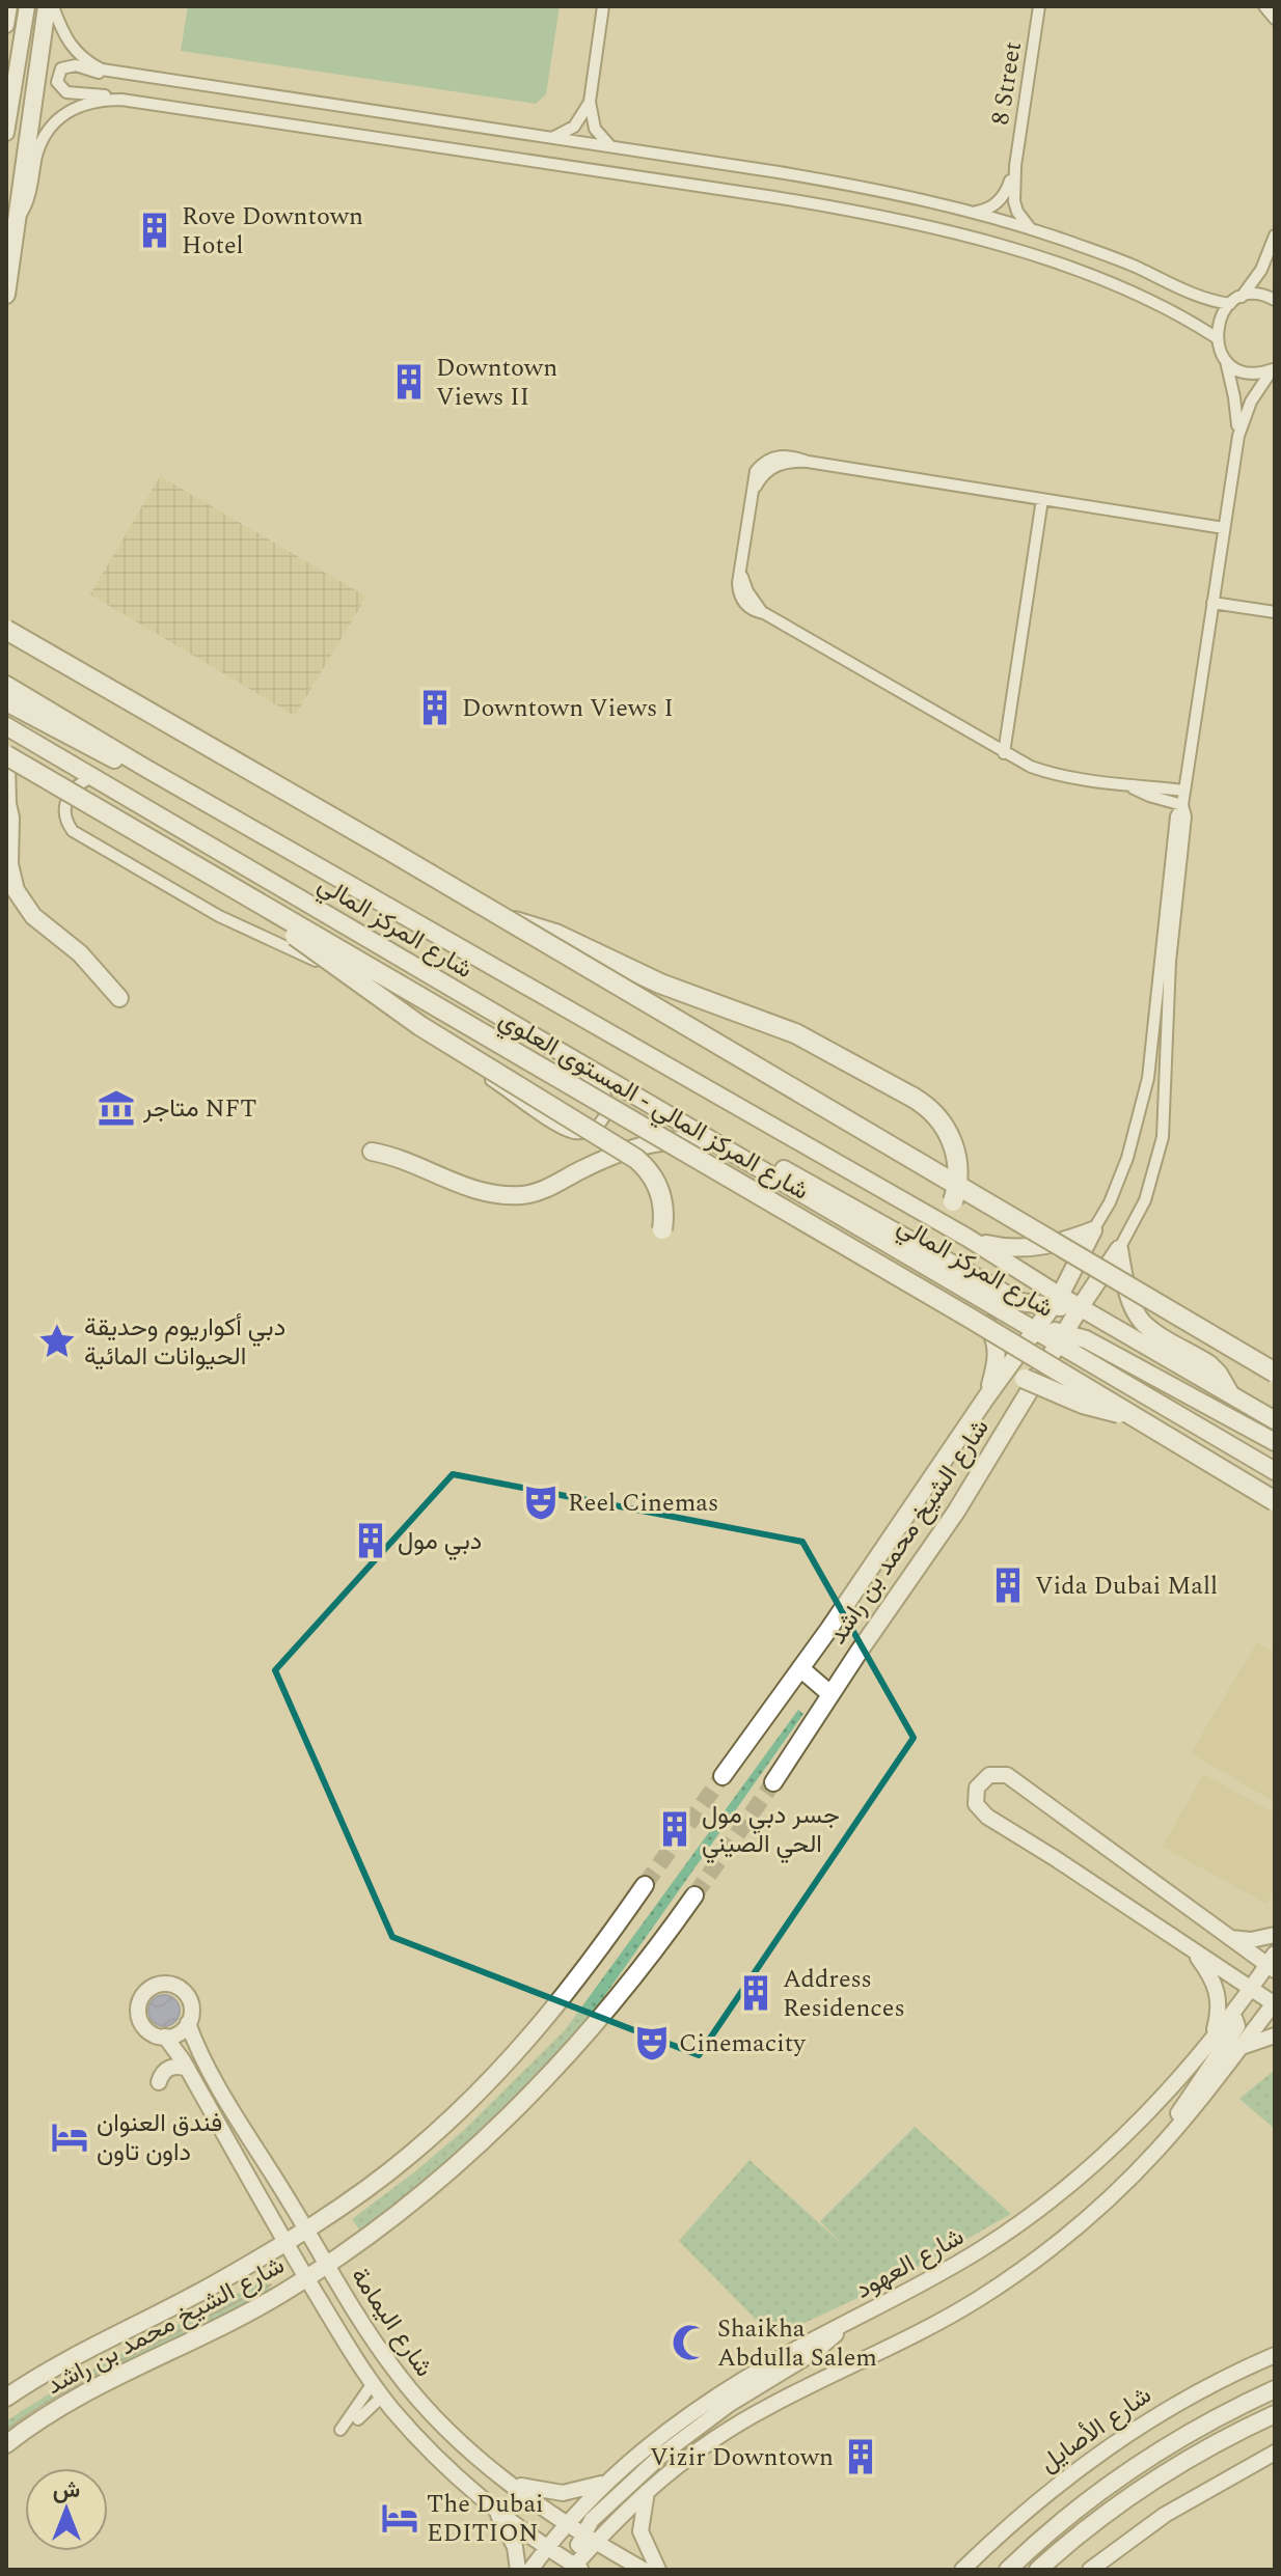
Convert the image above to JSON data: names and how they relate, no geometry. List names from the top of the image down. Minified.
{"streets":{"highway":["شارع المركز المالي - المستوى العلوي"],"main road":["شارع المركز المالي","شارع الشيخ محمد بن راشد"],"street":["8 Street","شارع العهود","شارع اليمامة","شارع الأصايل"]},"crossings":[["شارع المركز المالي","شارع الشيخ محمد بن راشد"],["شارع الشيخ محمد بن راشد","شارع اليمامة"],["شارع العهود","شارع اليمامة"]],"places":{"building":["Rove Downtown Hotel","Downtown Views II","Downtown Views I","دبي مول","Vida Dubai Mall","جسر دبي مول الحي الصيني","Address Residences","Vizir Downtown"],"museum":["متاجر NFT"],"place":["دبي أكواريوم وحديقة الحيوانات المائية"],"theatre":["Reel Cinemas","Cinemacity"],"hotel":["فندق العنوان داون تاون","The Dubai EDITION"],"mosque":["Shaikha Abdulla Salem"]},"north":"top"}
